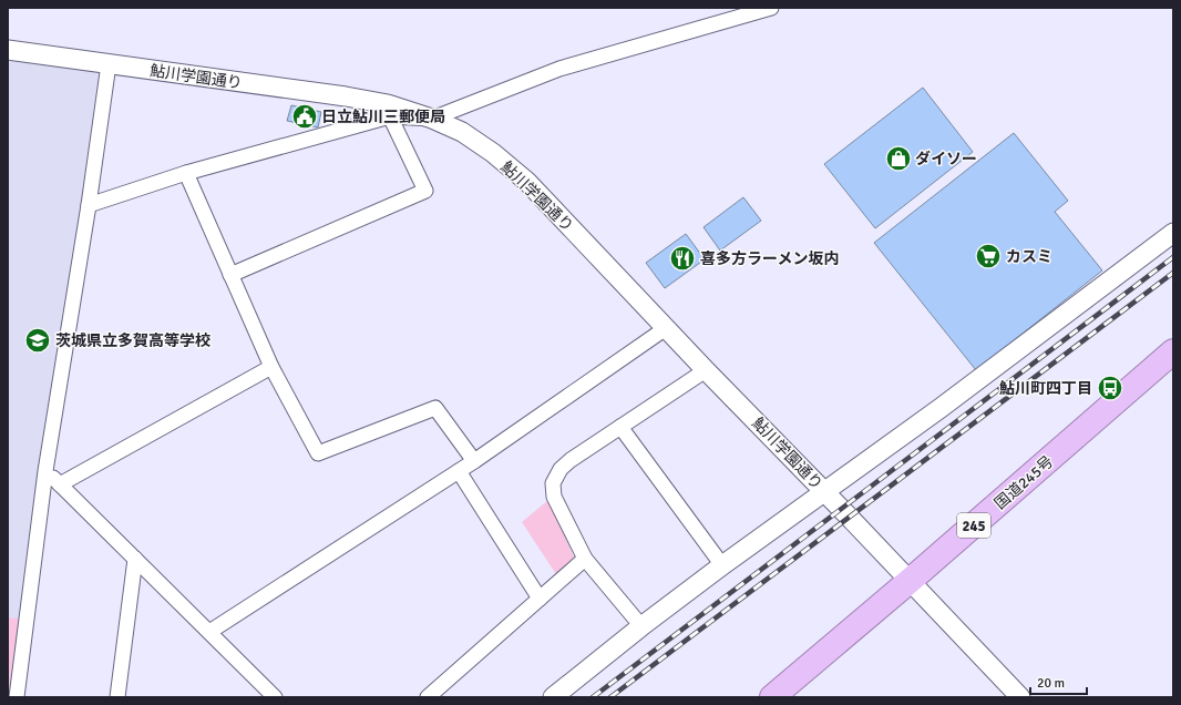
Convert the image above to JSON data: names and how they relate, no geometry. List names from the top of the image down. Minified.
{"streets":{"highway":["国道245号","245"],"street":["鮎川学園通り"]},"crossings":[["鮎川学園通り","国道245号"]],"places":{"public building":["日立鮎川三郵便局"],"shop":["ダイソー"],"supermarket":["カスミ"],"restaurant":["喜多方ラーメン坂内"],"school or university":["茨城県立多賀高等学校"],"bus stop":["鮎川町四丁目"]},"scale_bar":"20 m"}
